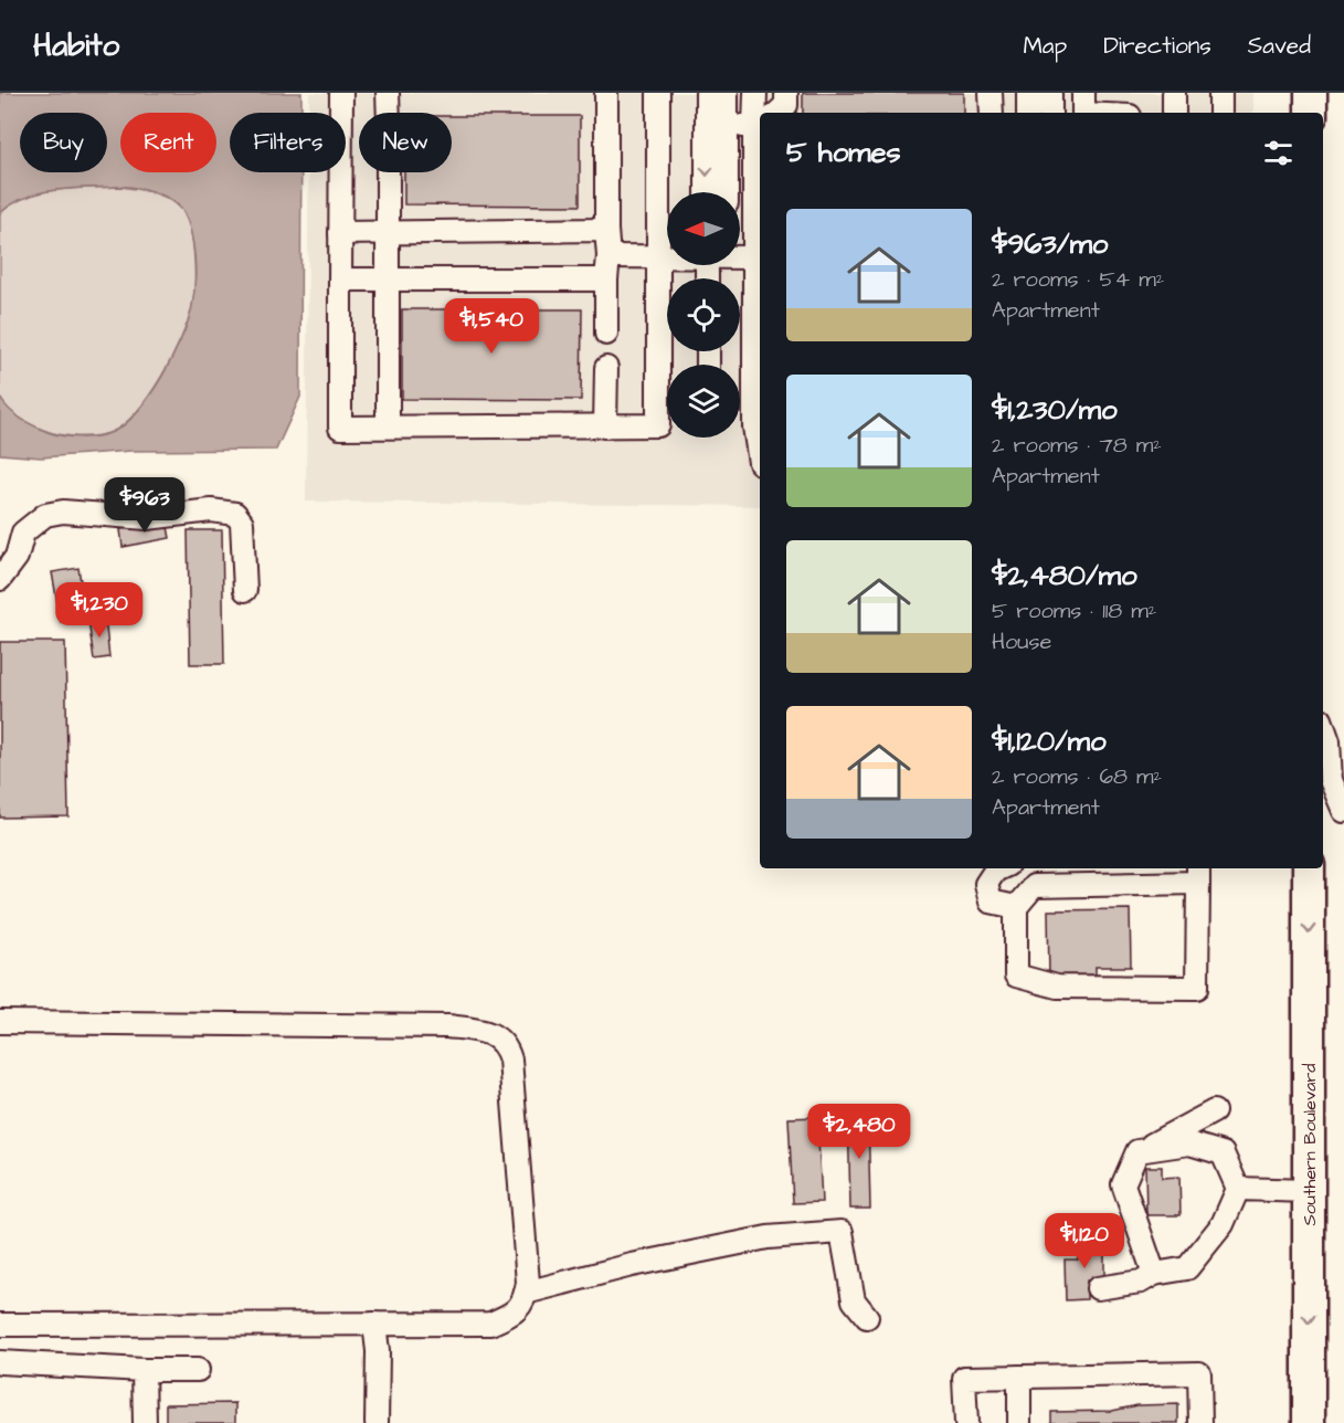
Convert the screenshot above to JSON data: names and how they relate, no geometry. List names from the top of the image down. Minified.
{"streets":{"highway":["Southern Boulevard"]},"one_way":["Southern Boulevard"],"north":"left","page":{"header":"Habito","nav":["Map","Directions","Saved"],"chip":["Buy","Rent","Filters","New"],"heading":"5 homes","list":[{"name":"$963/mo","note":"2 rooms · 54 m² · Apartment"},{"name":"$1,230/mo","note":"2 rooms · 78 m² · Apartment"},{"name":"$2,480/mo","note":"5 rooms · 118 m² · House"},{"name":"$1,120/mo","note":"2 rooms · 68 m² · Apartment"}],"price":["$1,540","$963","$1,230","$2,480","$1,120"]}}
